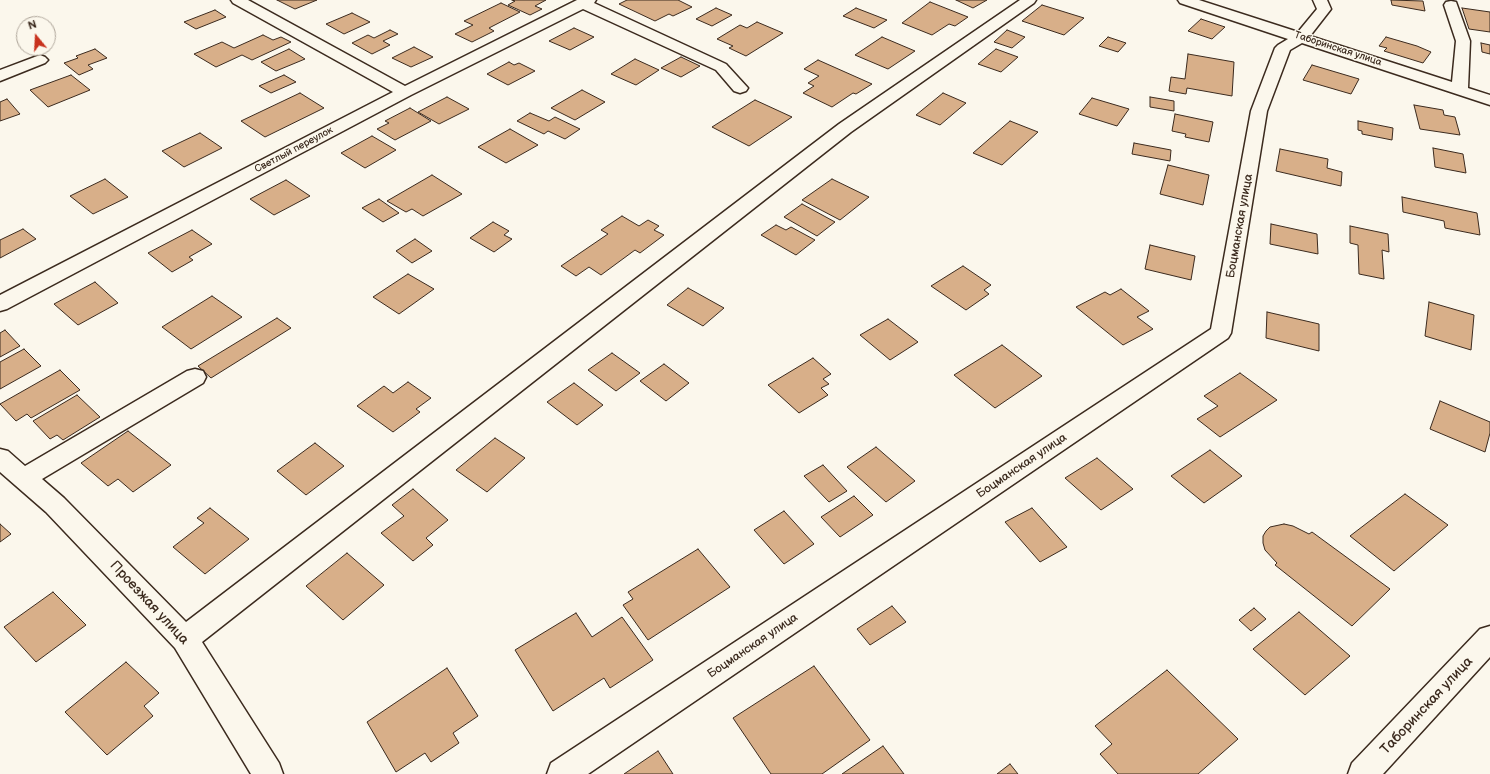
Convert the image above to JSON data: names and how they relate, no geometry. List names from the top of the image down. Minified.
{"streets":{"street":["Таборинская улица","Светлый переулок","Боцманская улица","Проезжая улица"]},"crossings":[["Таборинская улица","Боцманская улица"]],"north":"top"}
